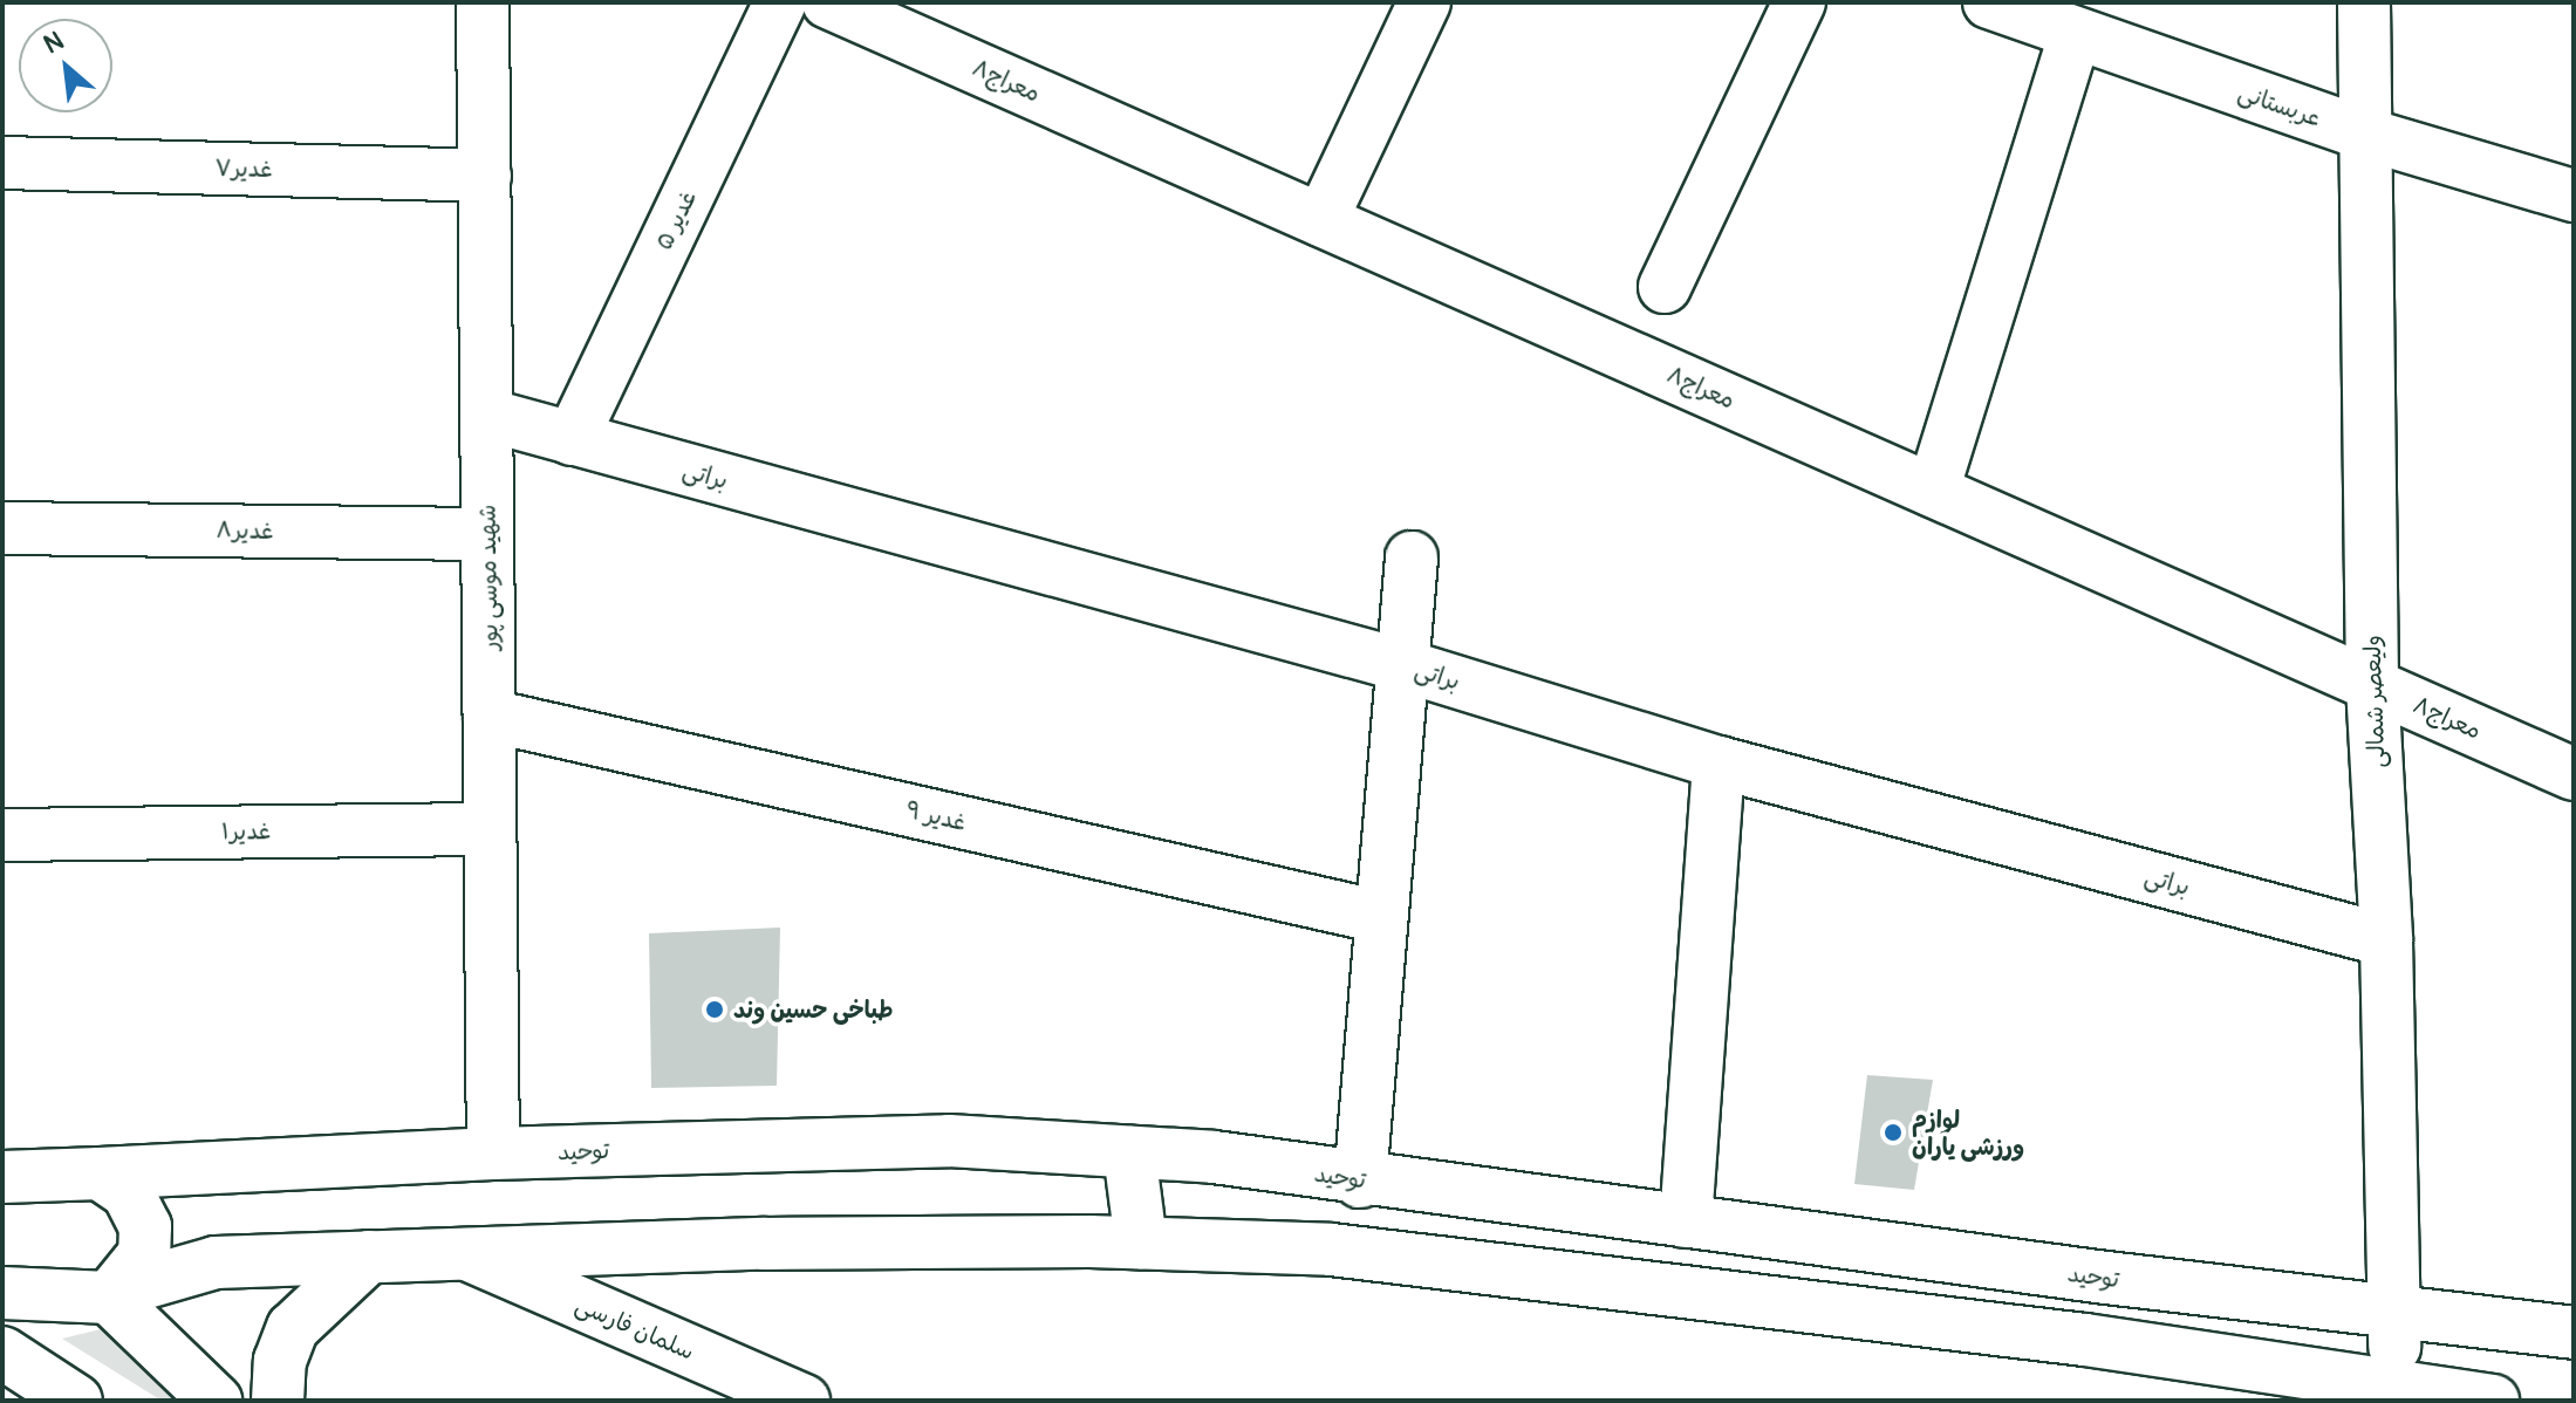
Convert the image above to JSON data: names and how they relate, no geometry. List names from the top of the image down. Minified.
{"streets":{"street":["معراج۸","عربستانی","غدیر۷","غدیر ۵","براتی","غدیر۸","شهید موسی پور","ولیعصر شمالی","غدیر ۹","غدیر۱","توحید","سلمان فارسی"]},"crossings":[["معراج۸","ولیعصر شمالی"],["عربستانی","ولیعصر شمالی"],["غدیر۷","شهید موسی پور"],["غدیر ۵","براتی"],["براتی","شهید موسی پور"],["براتی","ولیعصر شمالی"],["غدیر۸","شهید موسی پور"],["شهید موسی پور","غدیر ۹"],["شهید موسی پور","غدیر۱"],["شهید موسی پور","توحید"],["ولیعصر شمالی","توحید"]],"places":["طباخی حسین وند","لوازم ورزشی یاران"],"north":"top left"}
